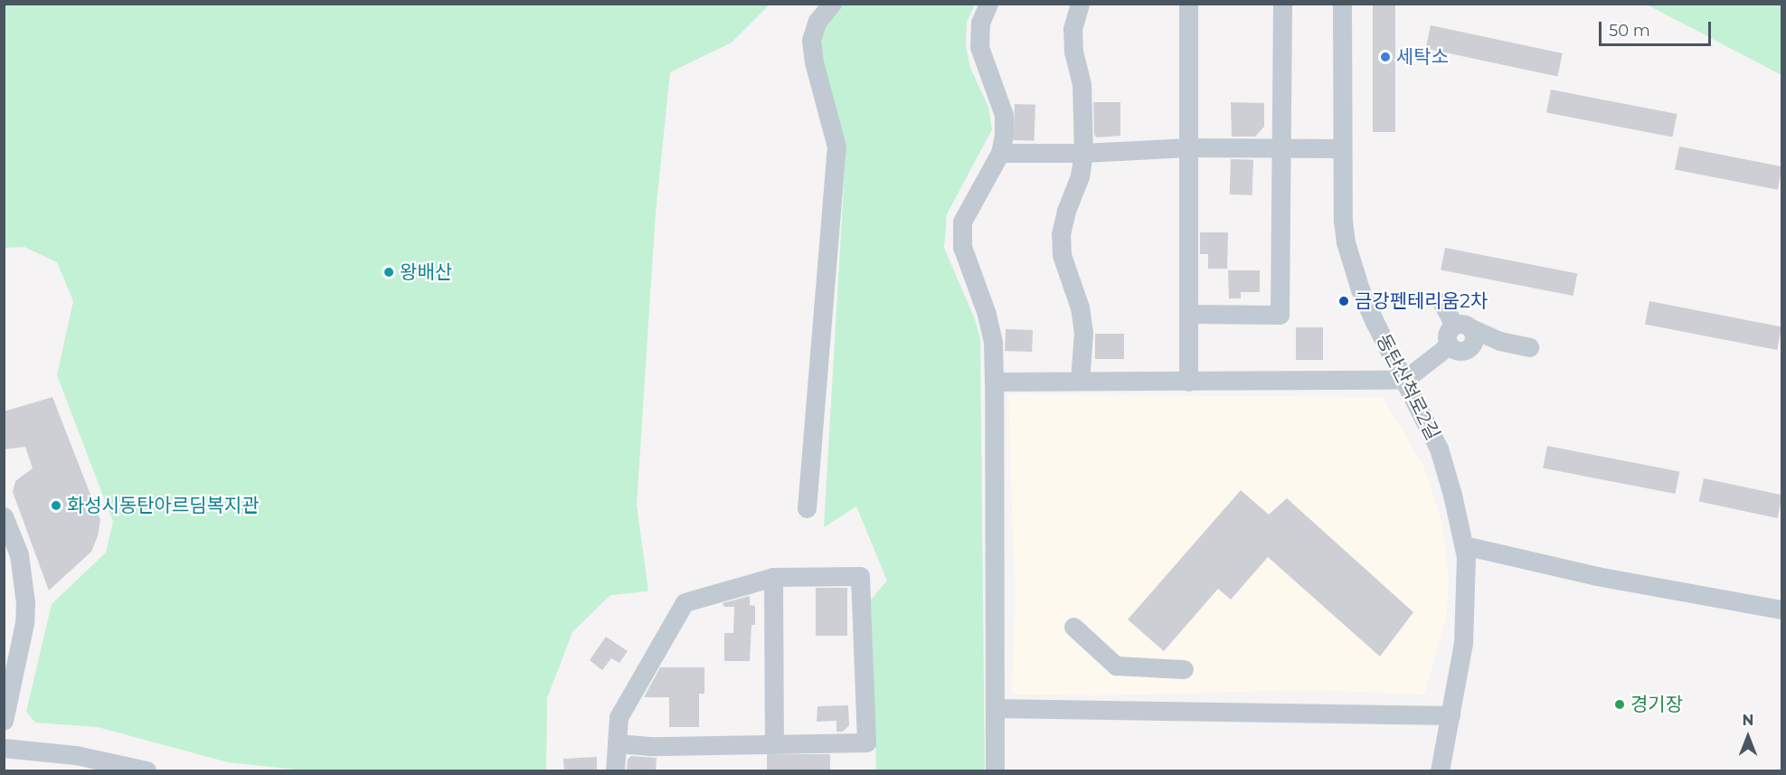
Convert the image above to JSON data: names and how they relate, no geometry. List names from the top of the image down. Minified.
{"streets":{"street":["동탄산척로2길"]},"places":["세탁소","왕배산","금강펜테리움2차","화성시동탄아르딤복지관","경기장"],"scale_bar":"50 m","north":"top"}
